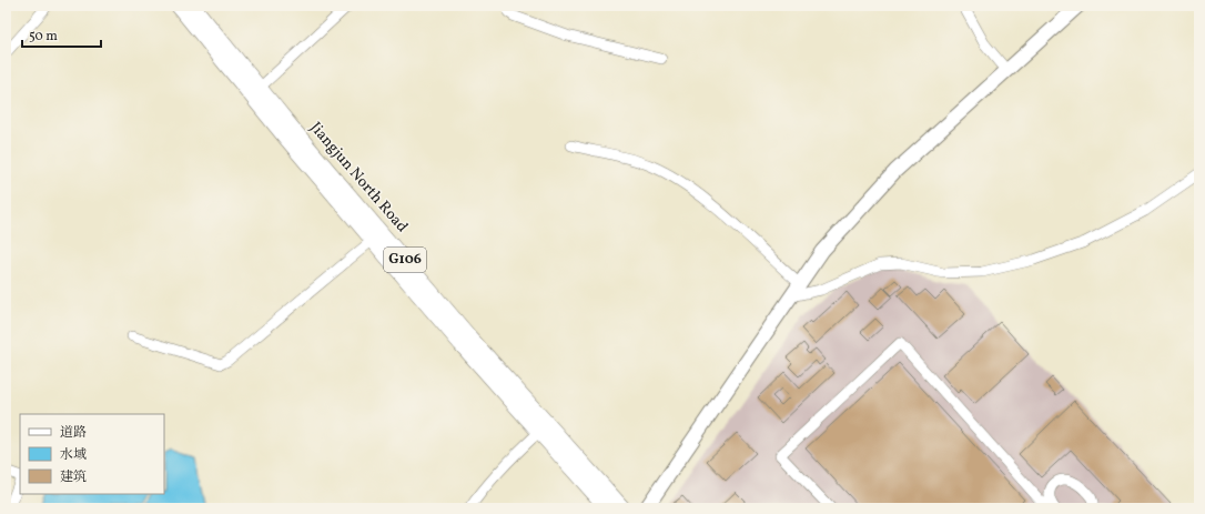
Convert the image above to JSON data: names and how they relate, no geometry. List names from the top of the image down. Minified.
{"streets":{"highway":["Jiangjun North Road","G106"]},"legend":["道路","水域","建筑"],"scale_bar":"50 m"}
